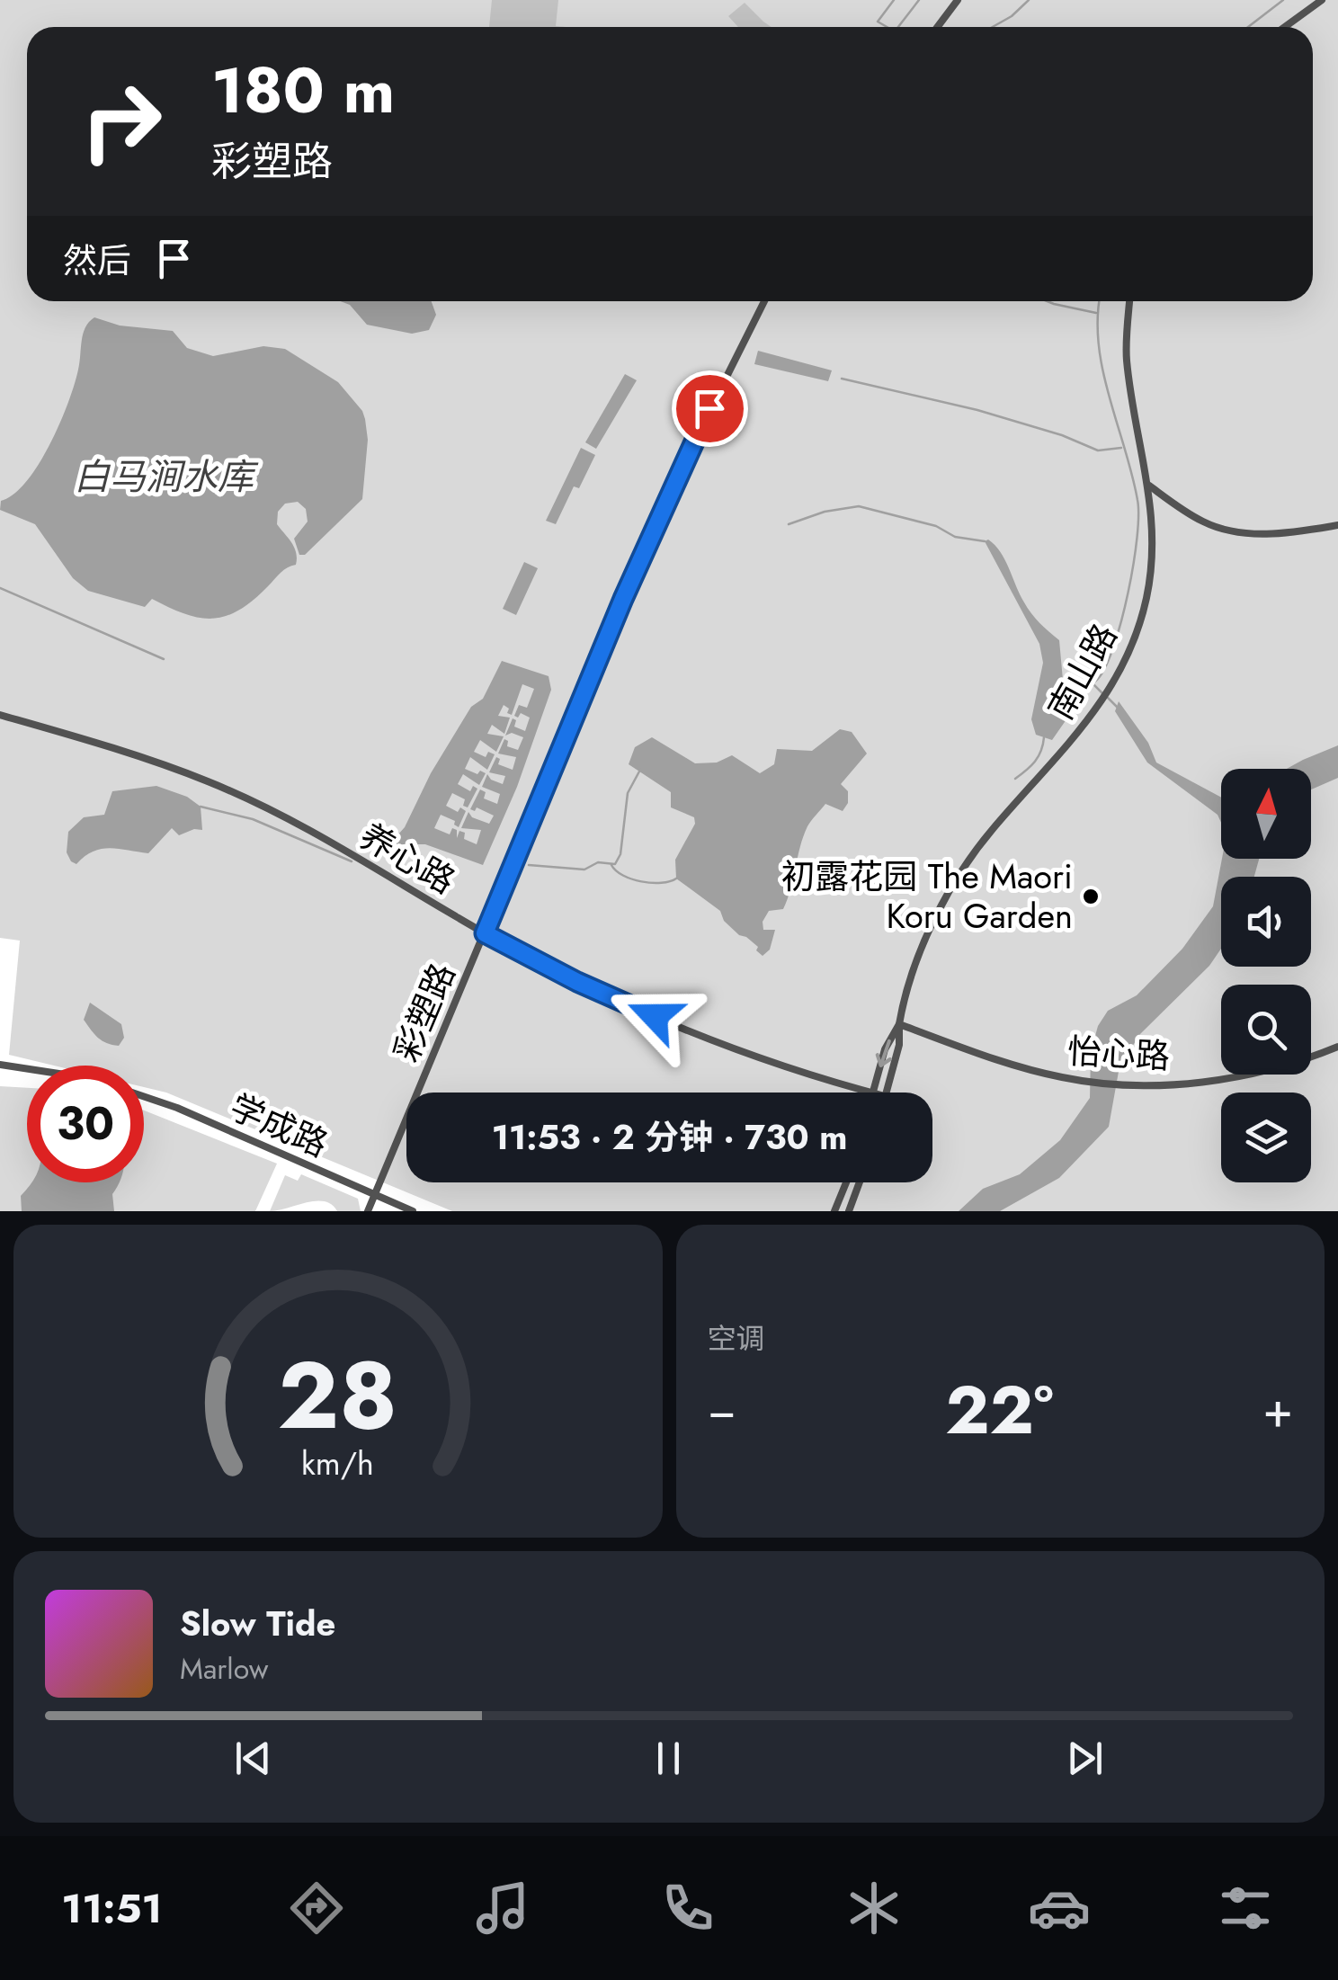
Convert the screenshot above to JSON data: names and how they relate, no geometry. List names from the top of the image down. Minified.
{"streets":{"street":["南山路","养心路","彩塑路","怡心路","学成路"]},"crossings":[["南山路","怡心路"],["养心路","彩塑路"],["彩塑路","学成路"]],"water":["白马涧水库"],"places":["初露花园 The Maori Koru Garden"],"north":"top","page":{"turn":["180 m","彩塑路"],"then":"然后","limit":"30","trip":"11:53 · 2 分钟 · 730 m","tile":"空调","heat":["−","22°","+"],"song":["Slow Tide","Marlow"],"tabs":"11:51","gauge":["28","km/h"]}}
